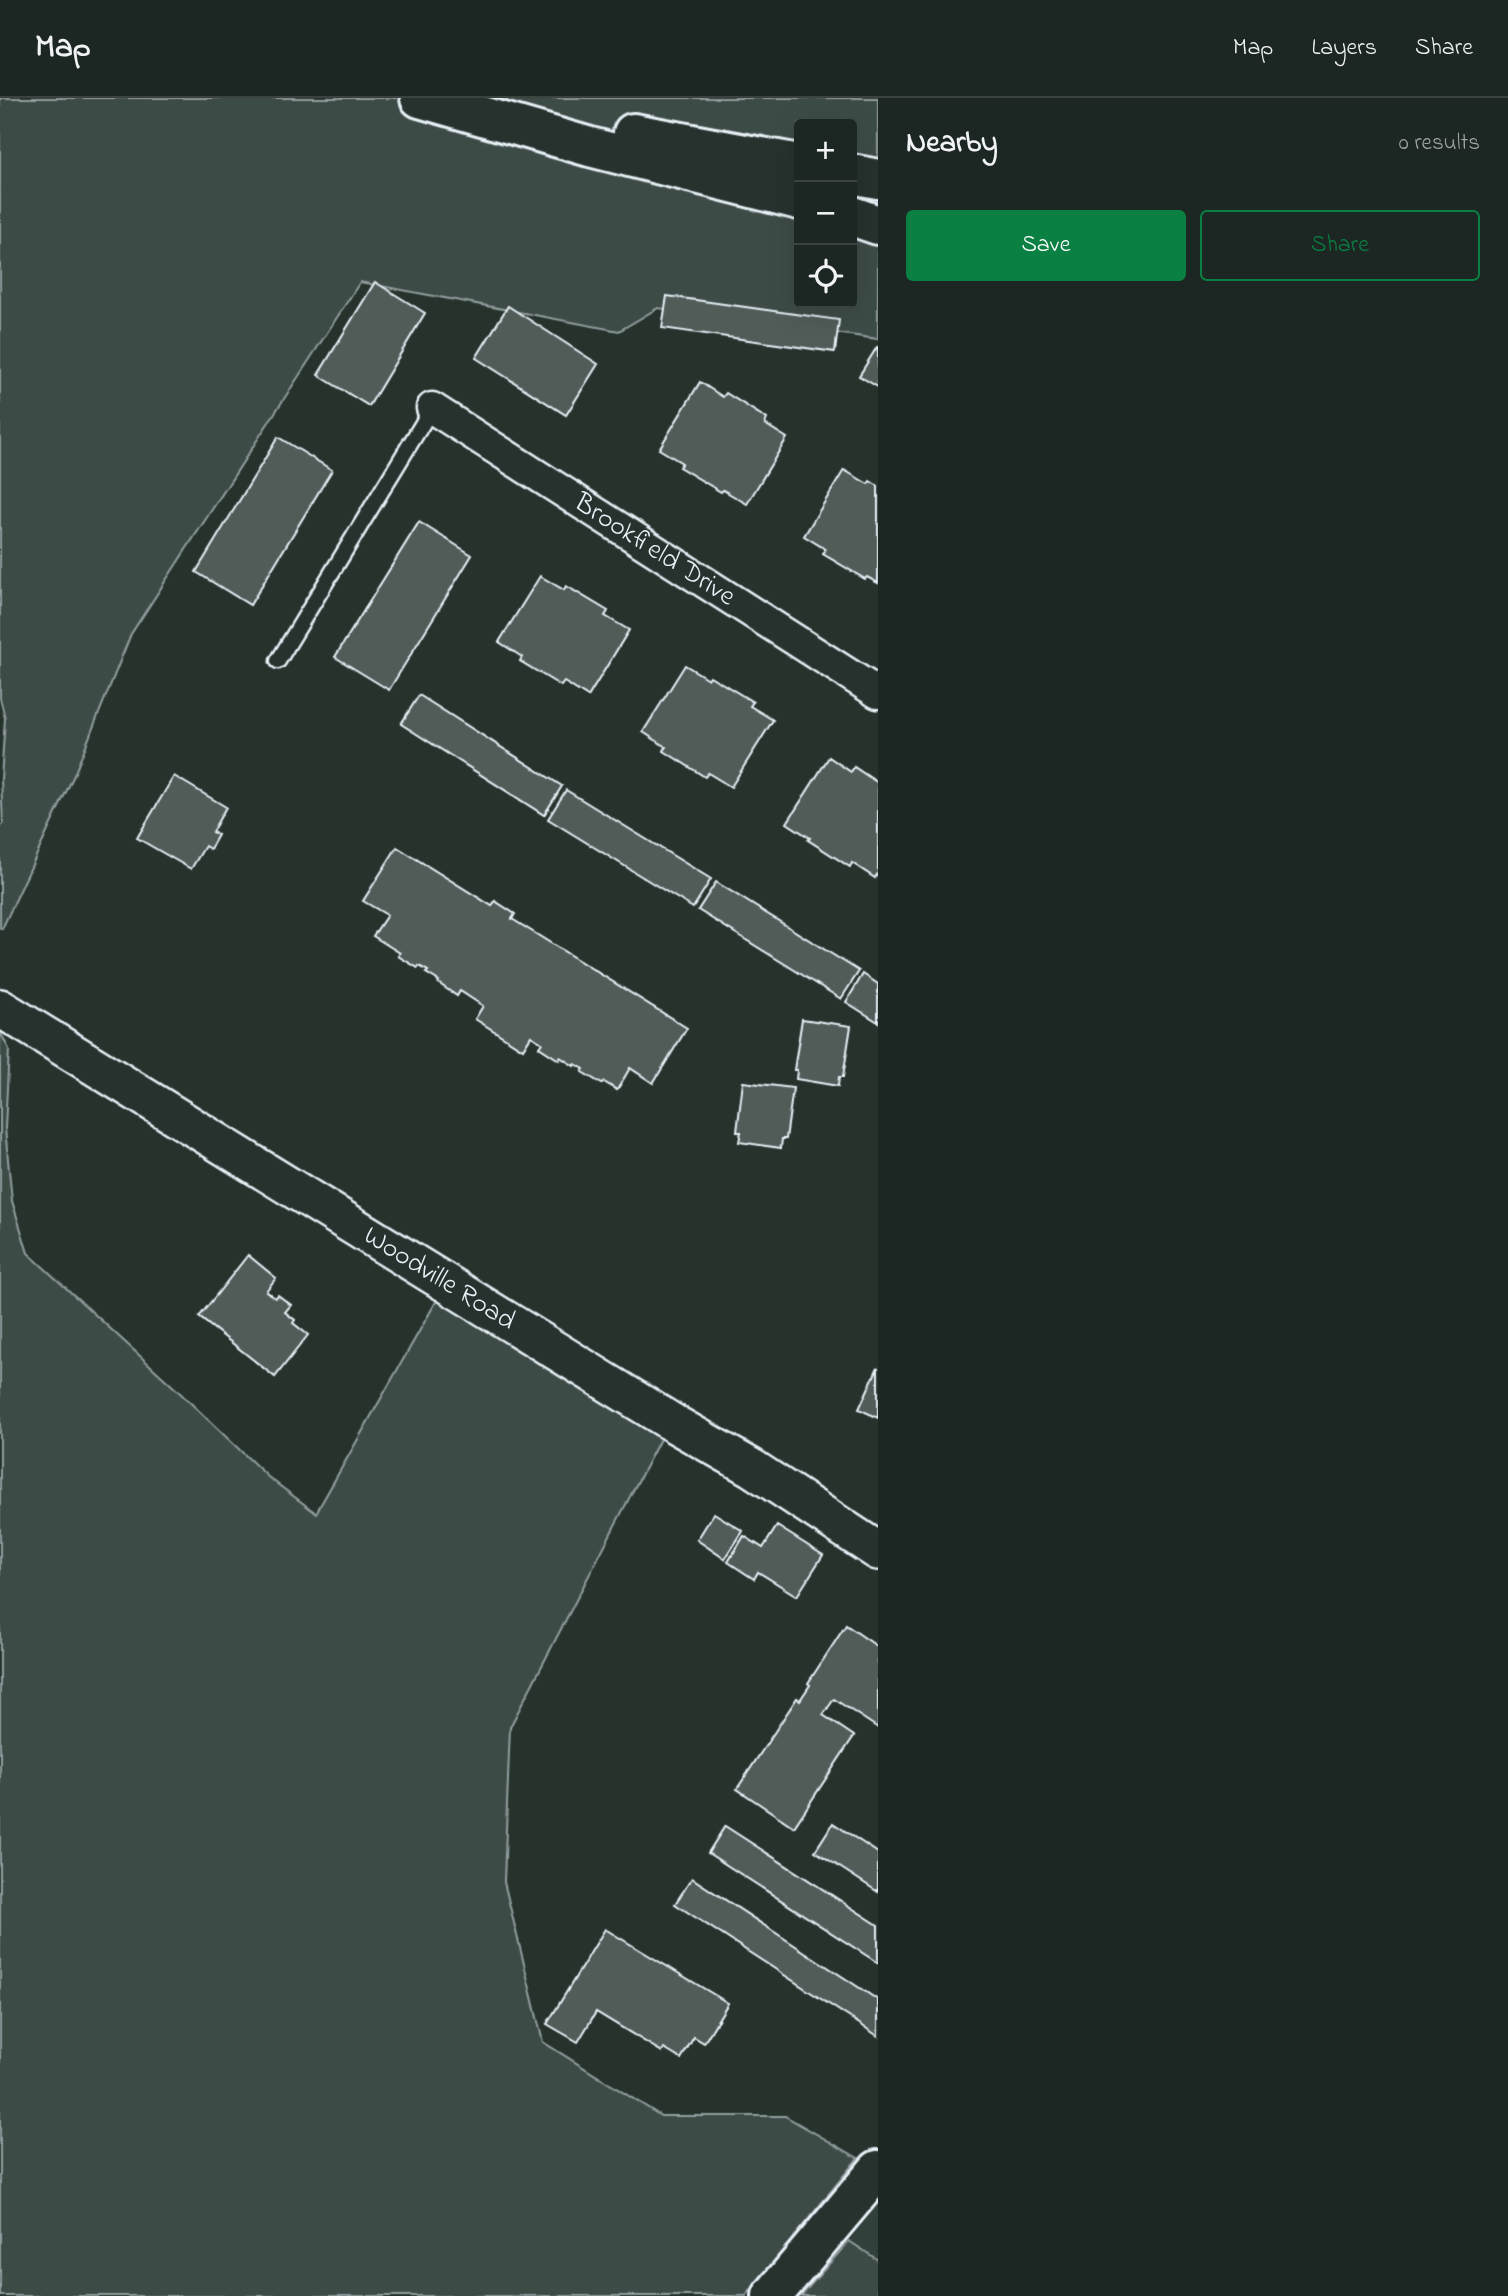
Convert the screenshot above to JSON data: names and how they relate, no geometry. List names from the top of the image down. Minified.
{"streets":{"street":["Brookfield Drive","Woodville Road"]},"page":{"header":"Map","nav":["Map","Layers","Share"],"heading":["Nearby","0 results"],"map_buttons":["+","−"],"buttons":["Save","Share"]}}
